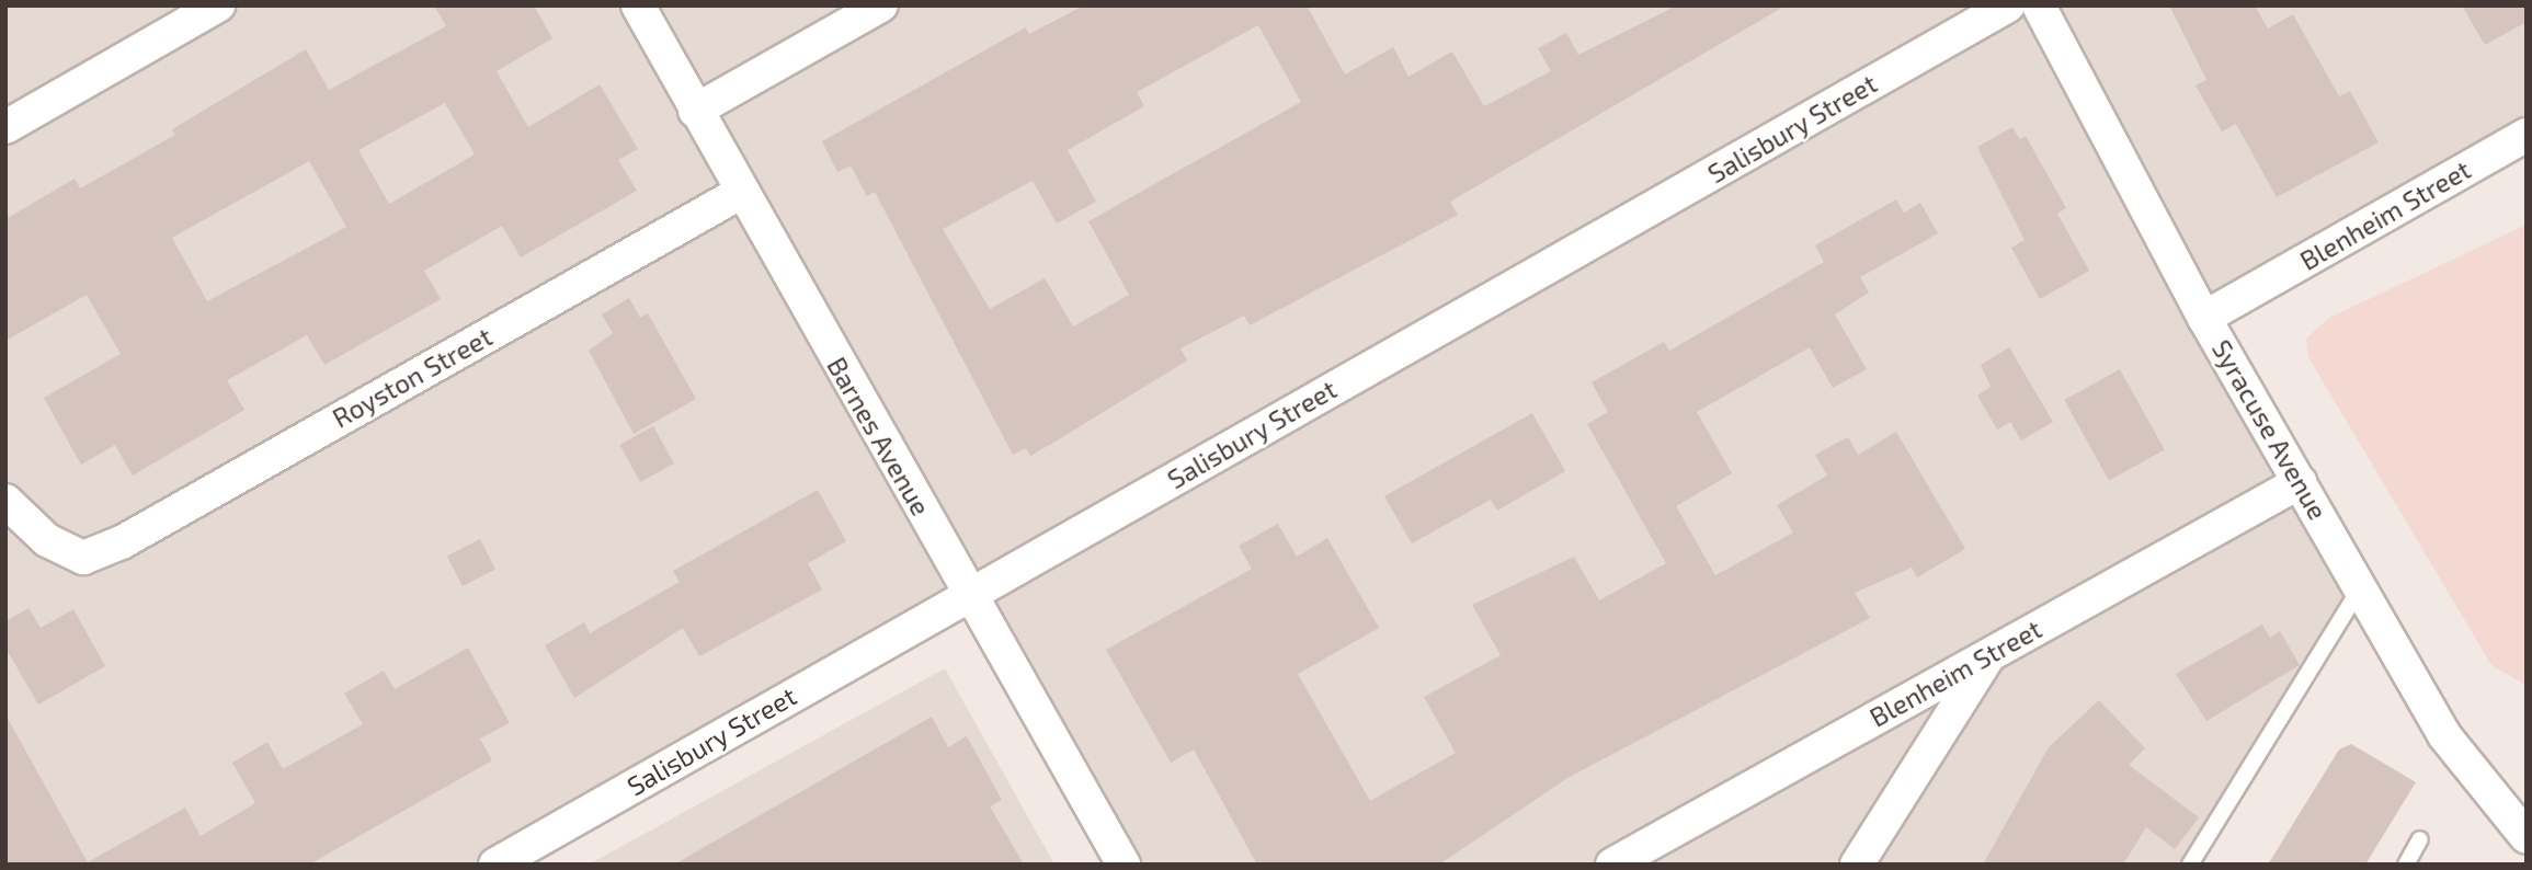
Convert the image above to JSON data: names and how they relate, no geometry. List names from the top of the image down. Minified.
{"streets":{"street":["Salisbury Street","Blenheim Street","Royston Street","Syracuse Avenue","Barnes Avenue"]},"crossings":[["Salisbury Street","Barnes Avenue"],["Blenheim Street","Syracuse Avenue"],["Royston Street","Barnes Avenue"]]}
